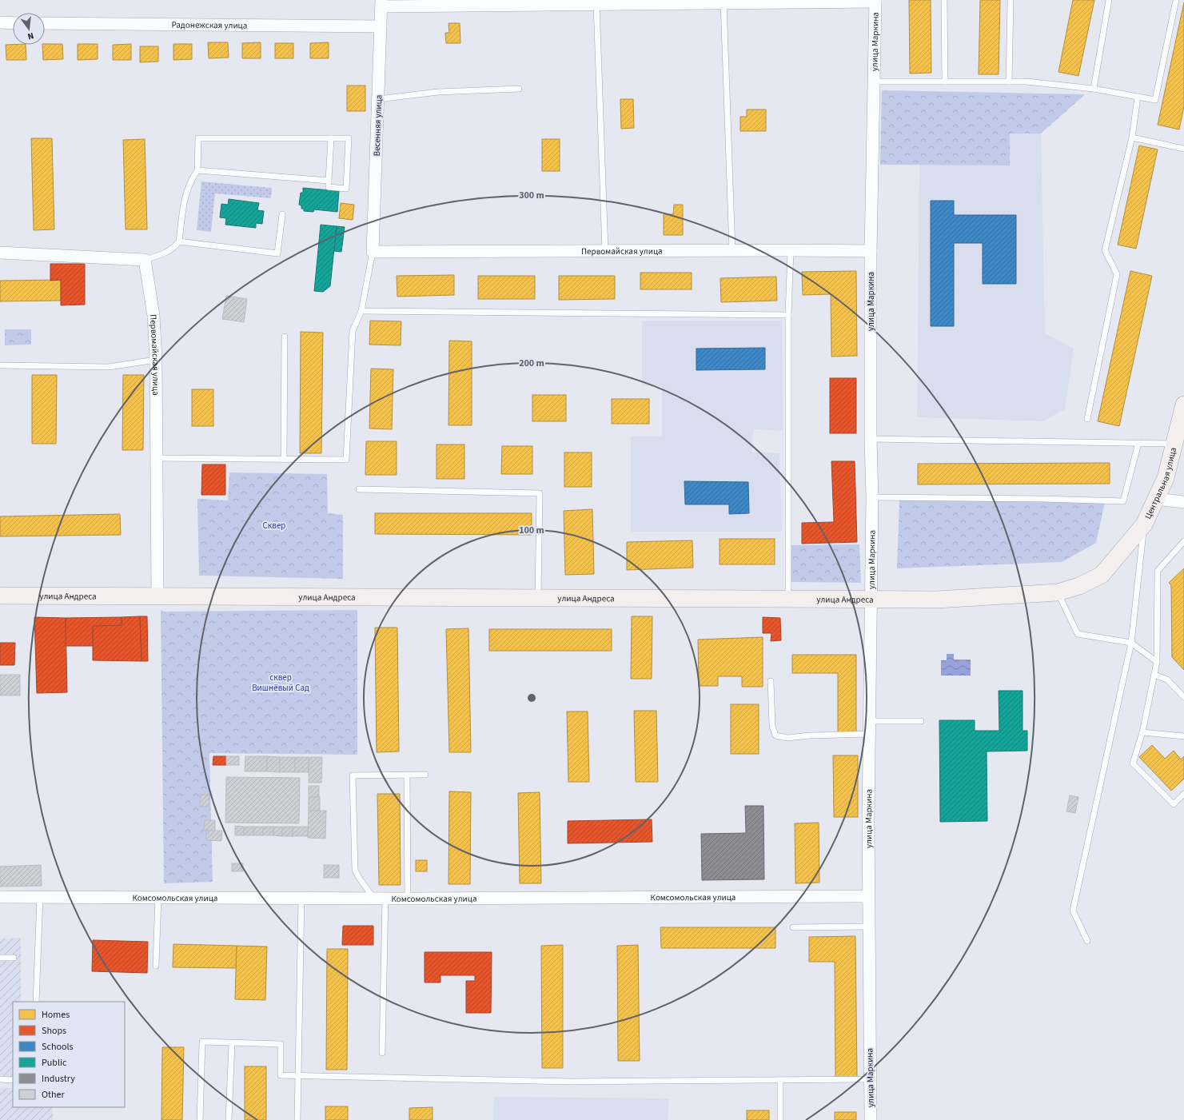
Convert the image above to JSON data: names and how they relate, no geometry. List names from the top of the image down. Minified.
{"streets":{"street":["Радонежская улица","улица Маркина","Весенняя улица","Первомайская улица","Центральная улица","улица Андреса","Комсомольская улица"]},"crossings":[["Радонежская улица","Весенняя улица"],["улица Маркина","Первомайская улица"],["улица Маркина","улица Андреса"],["улица Маркина","Комсомольская улица"],["Весенняя улица","Первомайская улица"],["Первомайская улица","улица Андреса"],["Центральная улица","улица Андреса"]],"parks":["Сквер","сквер Вишнёвый Сад"],"legend":["Homes","Shops","Schools","Public","Industry","Other"],"north":"bottom","rings":["300 m","200 m","100 m"]}
